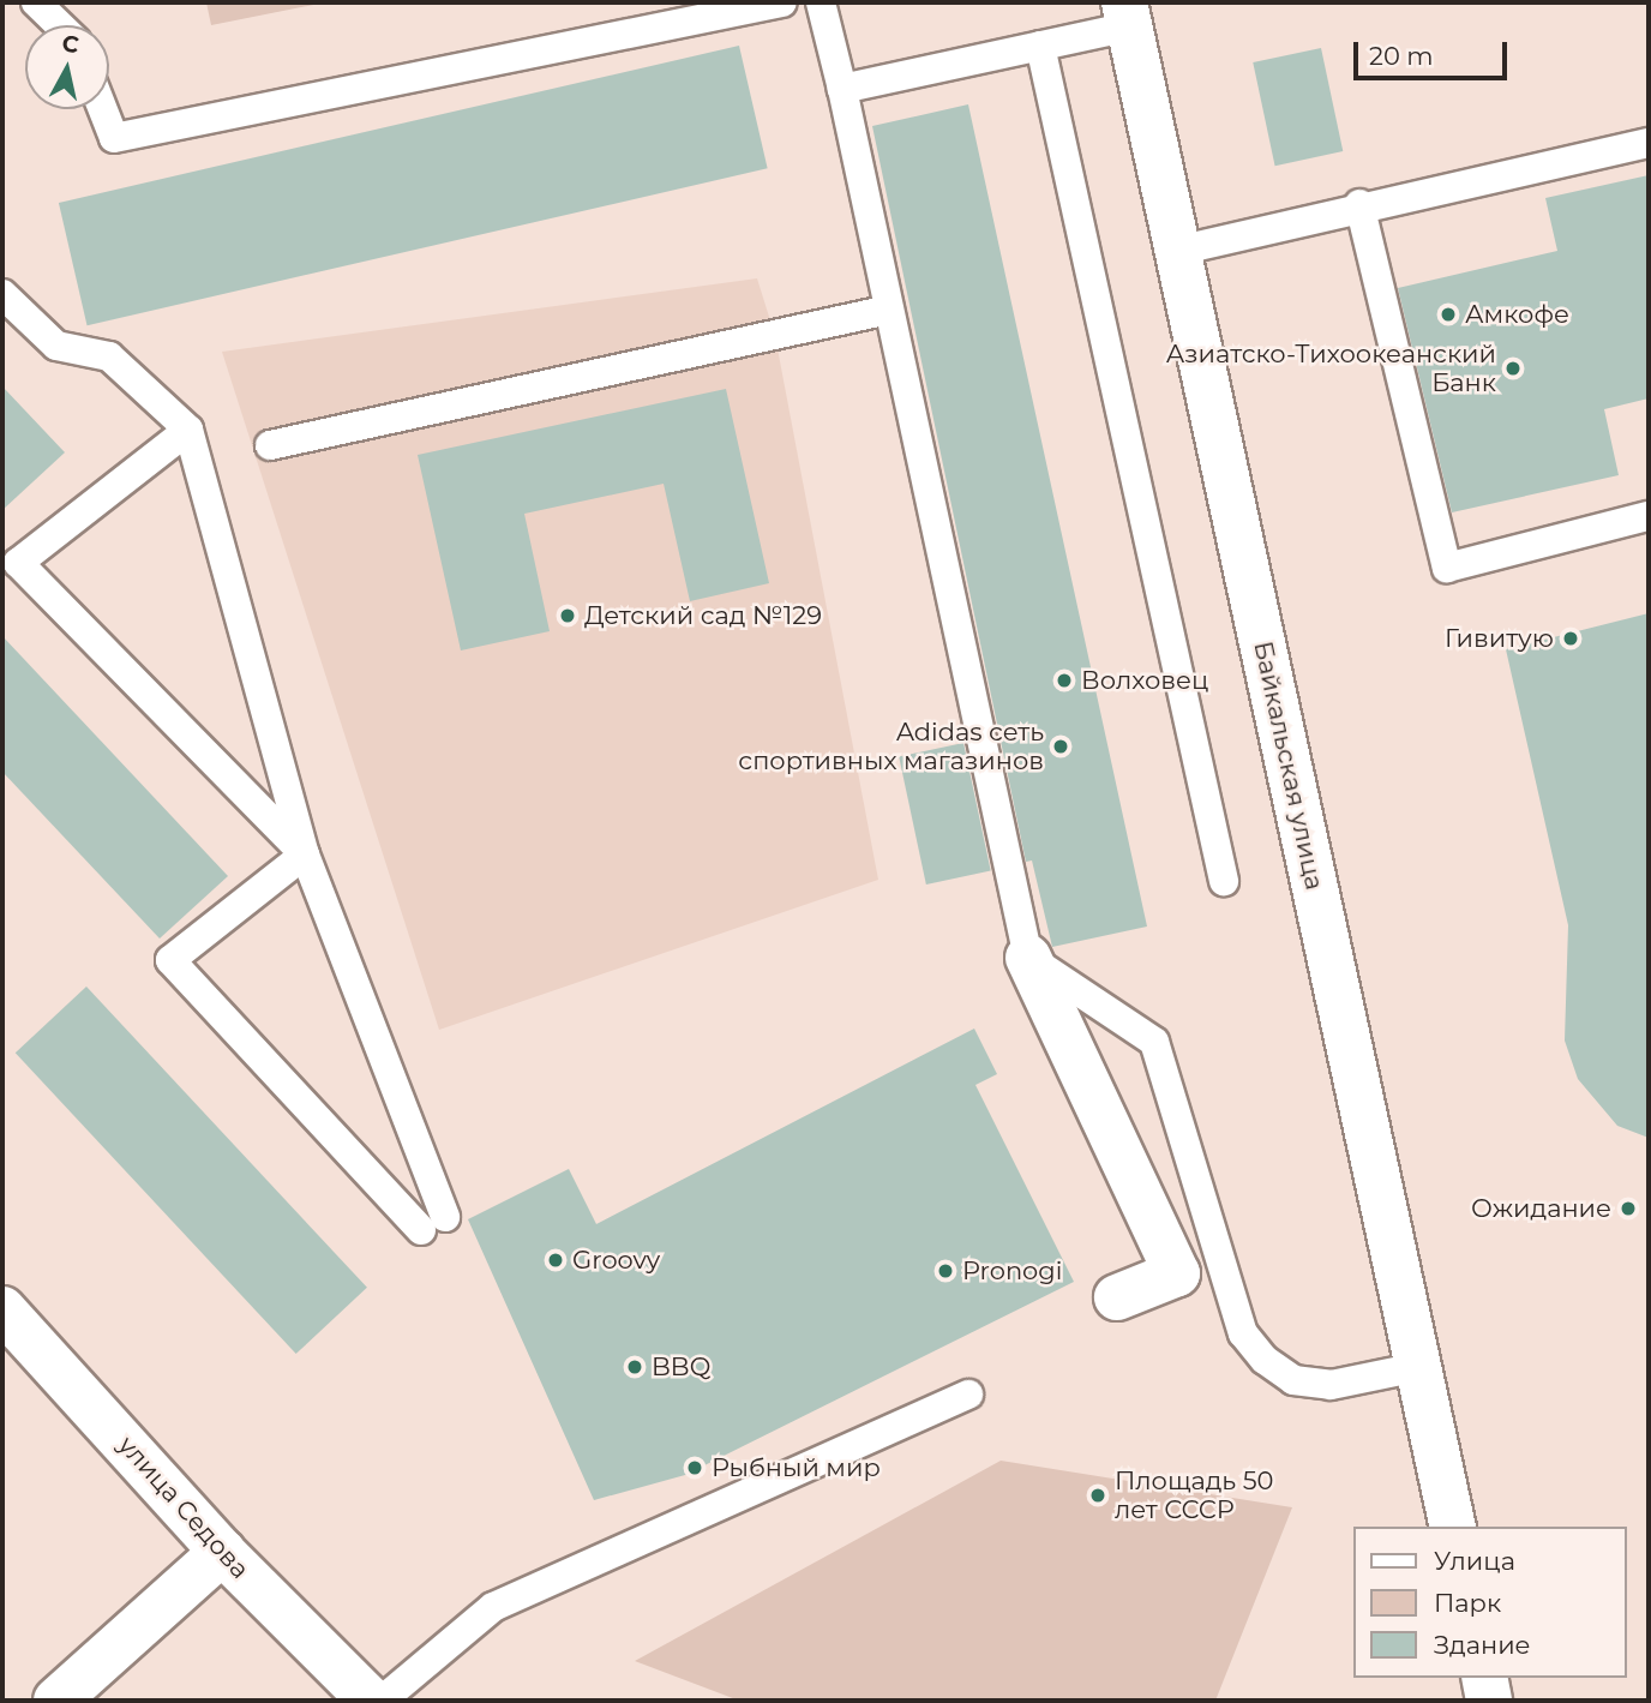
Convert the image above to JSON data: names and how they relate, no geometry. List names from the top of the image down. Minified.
{"streets":{"main road":["Байкальская улица","улица Седова"]},"places":["Амкофе","Азиатско-Тихоокеанский Банк","Детский сад №129","Гивитую","Волховец","Adidas сеть спортивных магазинов","Ожидание","Groovy","Pronogi","BBQ","Рыбный мир","Площадь 50 лет СССР"],"legend":["Улица","Парк","Здание"],"scale_bar":"20 m","north":"top"}
